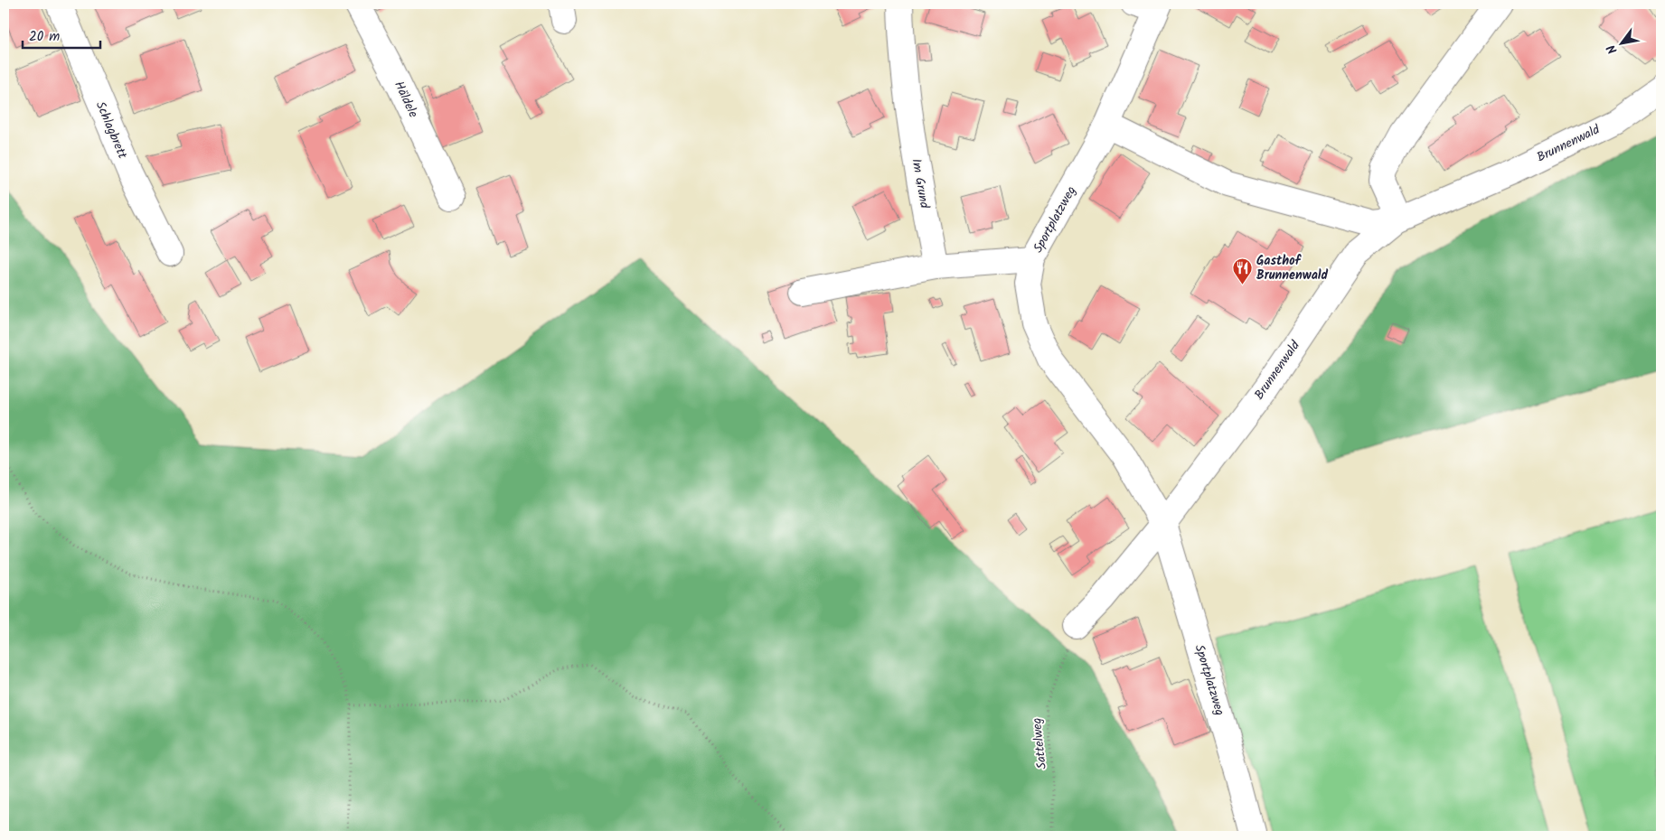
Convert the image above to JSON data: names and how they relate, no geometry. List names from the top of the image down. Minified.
{"streets":{"street":["Häldele","Schlagbrett","Brunnenwald","Im Grund","Sportplatzweg"],"path":["Sattelweg"]},"crossings":[["Brunnenwald","Sportplatzweg"]],"places":{"restaurant":["Gasthof Brunnenwald"]},"scale_bar":"20 m","north":"bottom left"}
